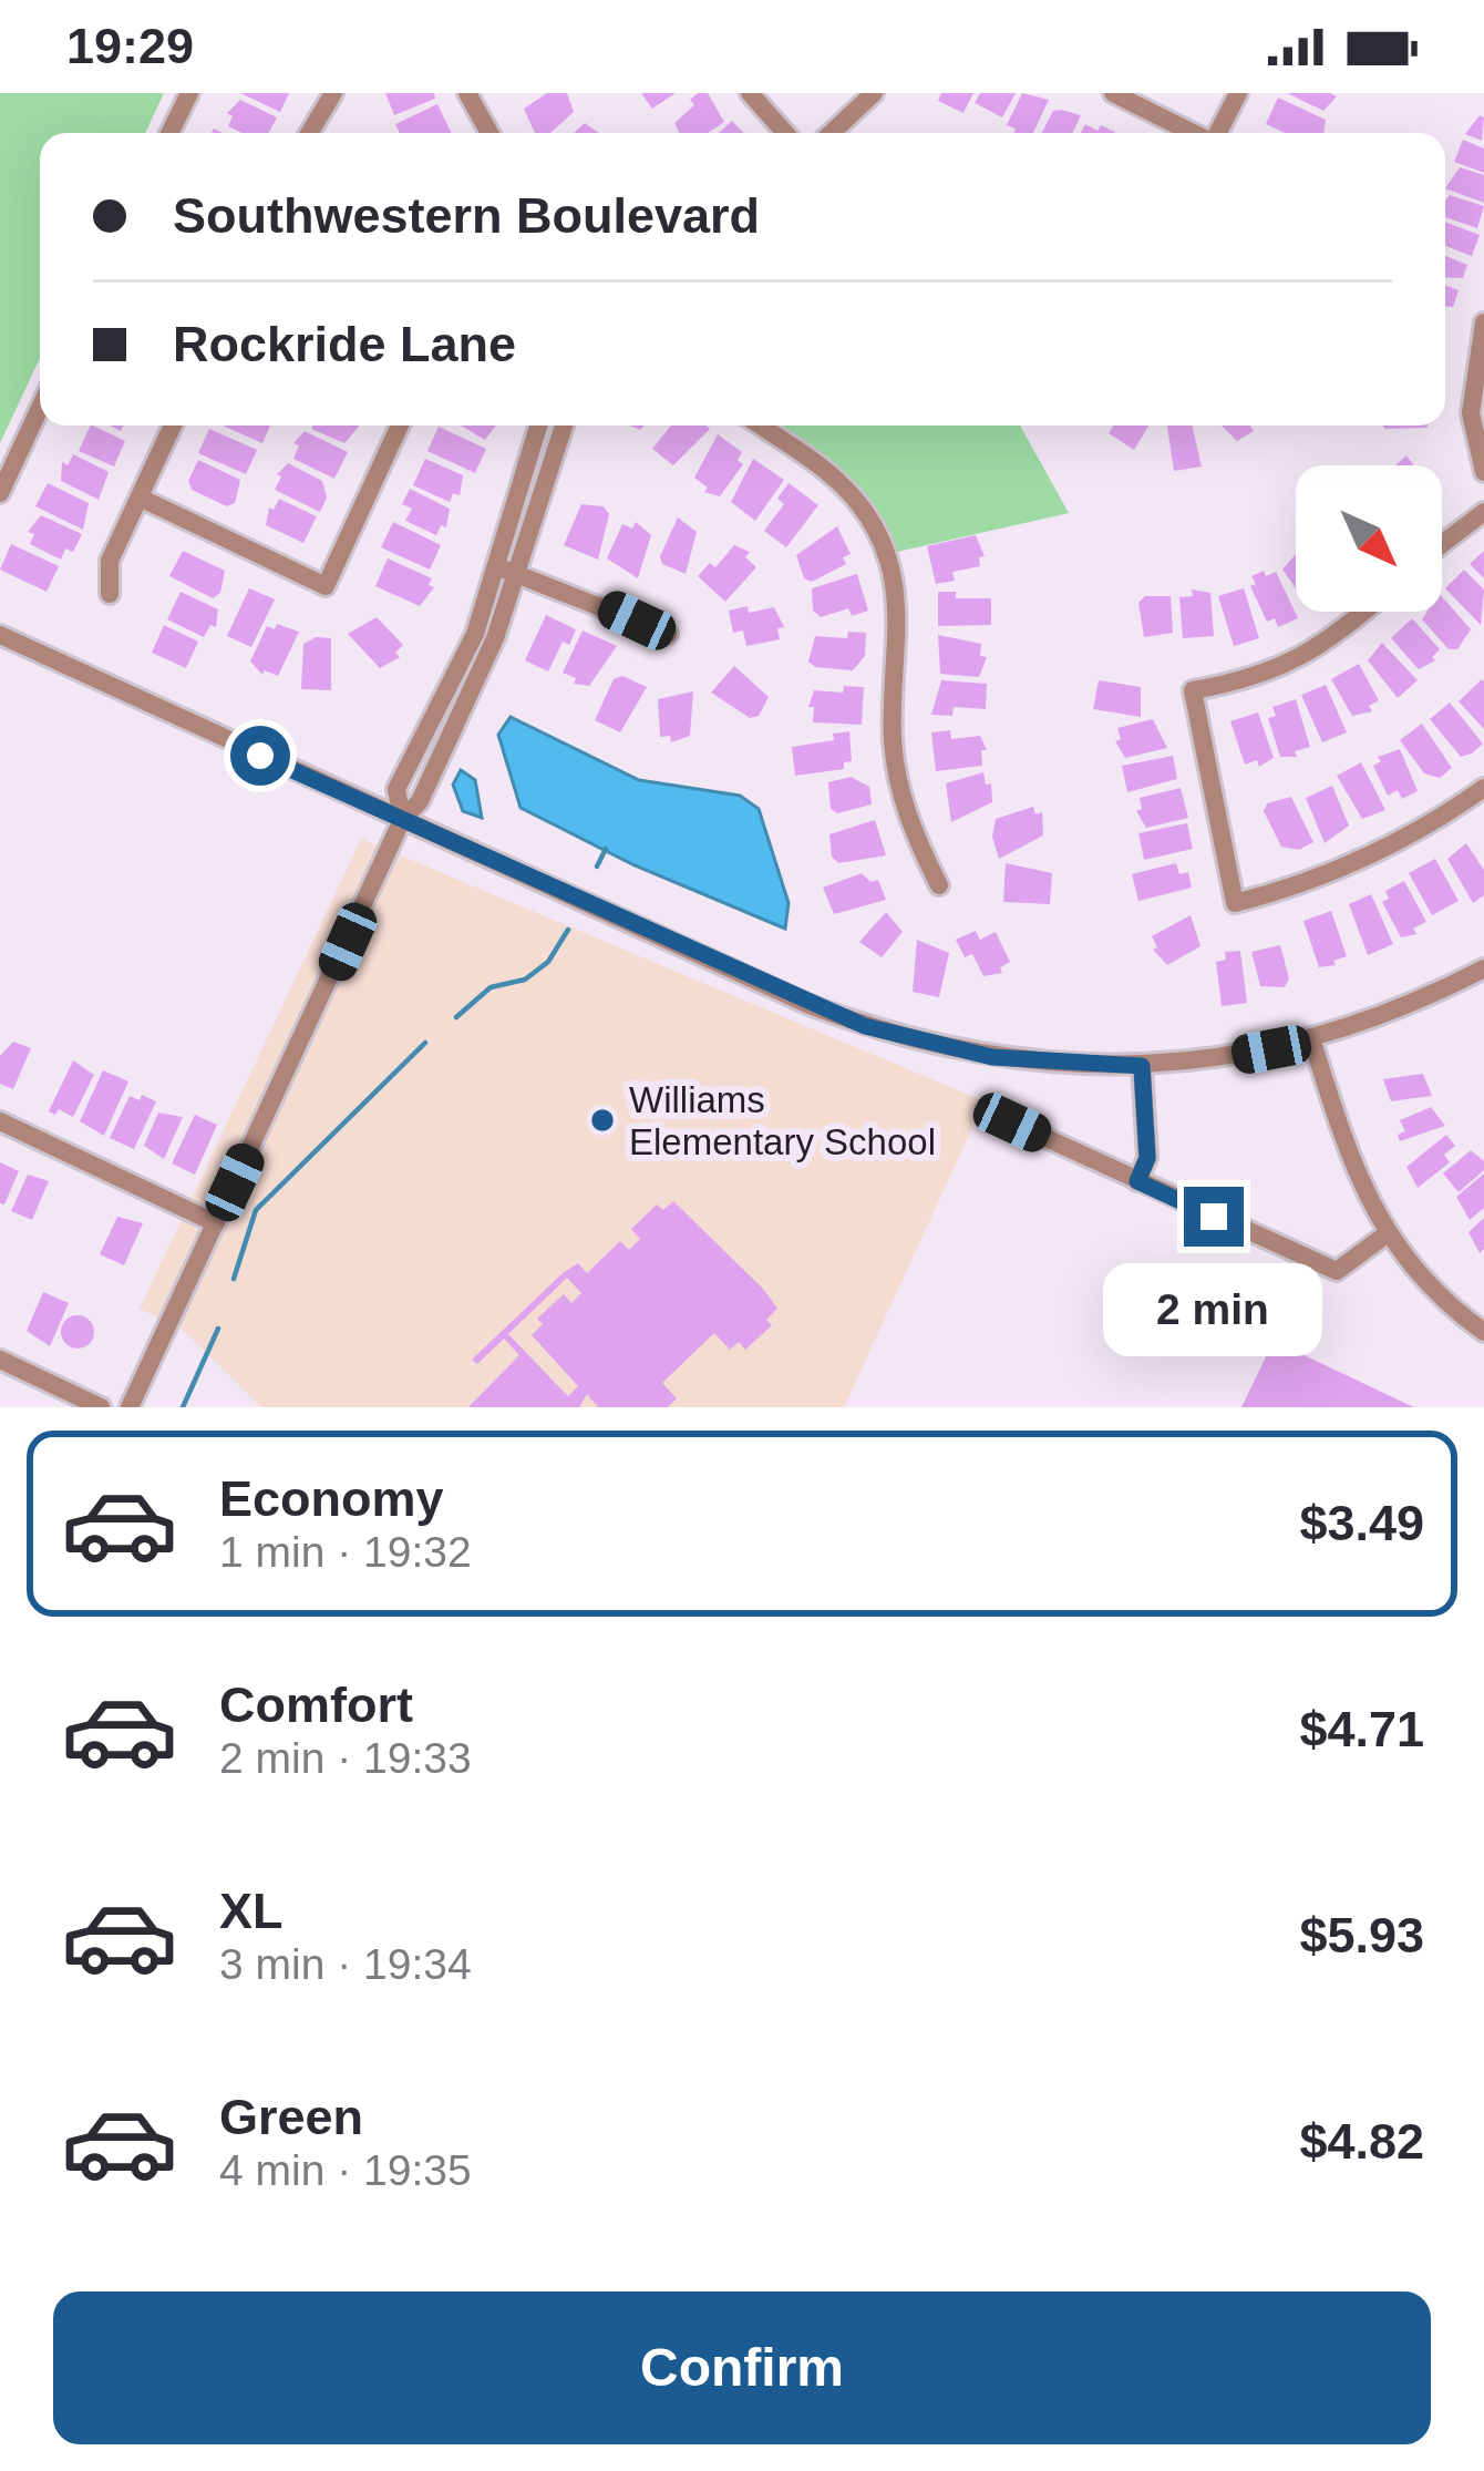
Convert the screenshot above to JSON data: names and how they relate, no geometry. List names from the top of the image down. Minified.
{"places":["Williams Elementary School"],"north":"bottom right","page":{"status":"19:29","banner":["Southwestern Boulevard","Rockride Lane"],"bubble":"2 min","list":[{"name":"Economy","note":"1 min · 19:32","value":"$3.49"},{"name":"Comfort","note":"2 min · 19:33","value":"$4.71"},{"name":"XL","note":"3 min · 19:34","value":"$5.93"},{"name":"Green","note":"4 min · 19:35","value":"$4.82"}],"buttons":"Confirm"}}
